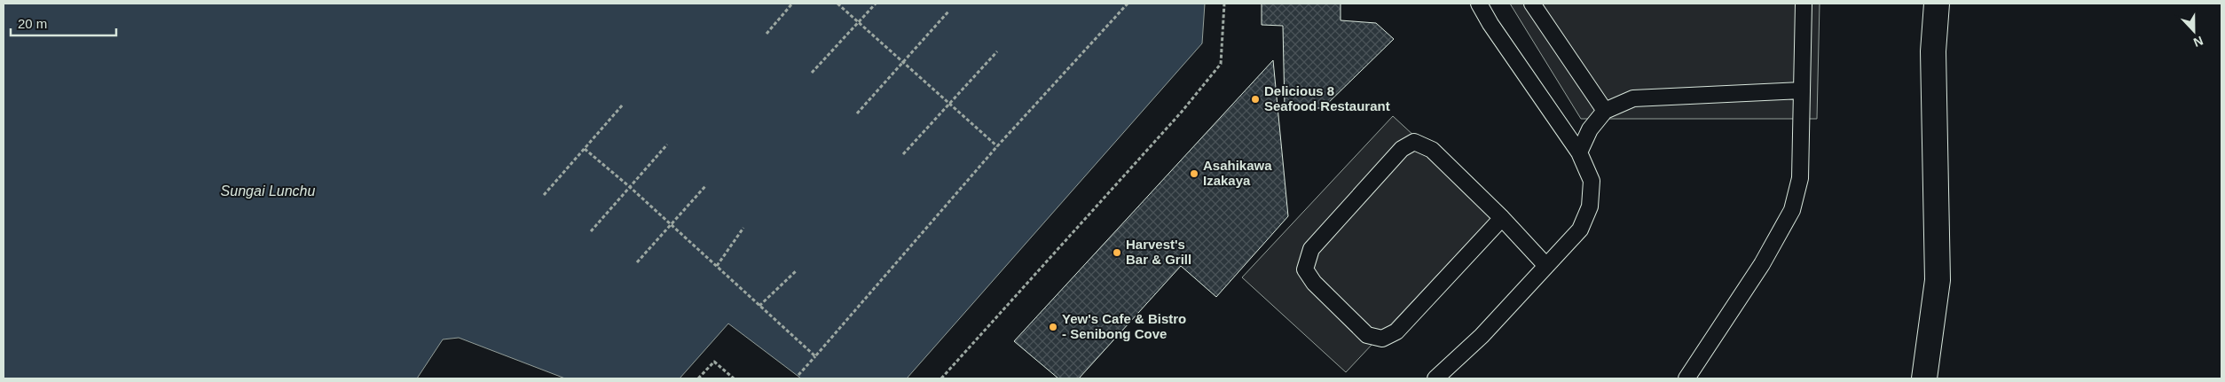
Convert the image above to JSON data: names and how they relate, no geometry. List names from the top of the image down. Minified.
{"water":["Sungai Lunchu"],"places":["Delicious 8 Seafood Restaurant","Asahikawa Izakaya","Harvest's Bar & Grill","Yew's Cafe & Bistro - Senibong Cove"],"scale_bar":"20 m","north":"bottom"}
